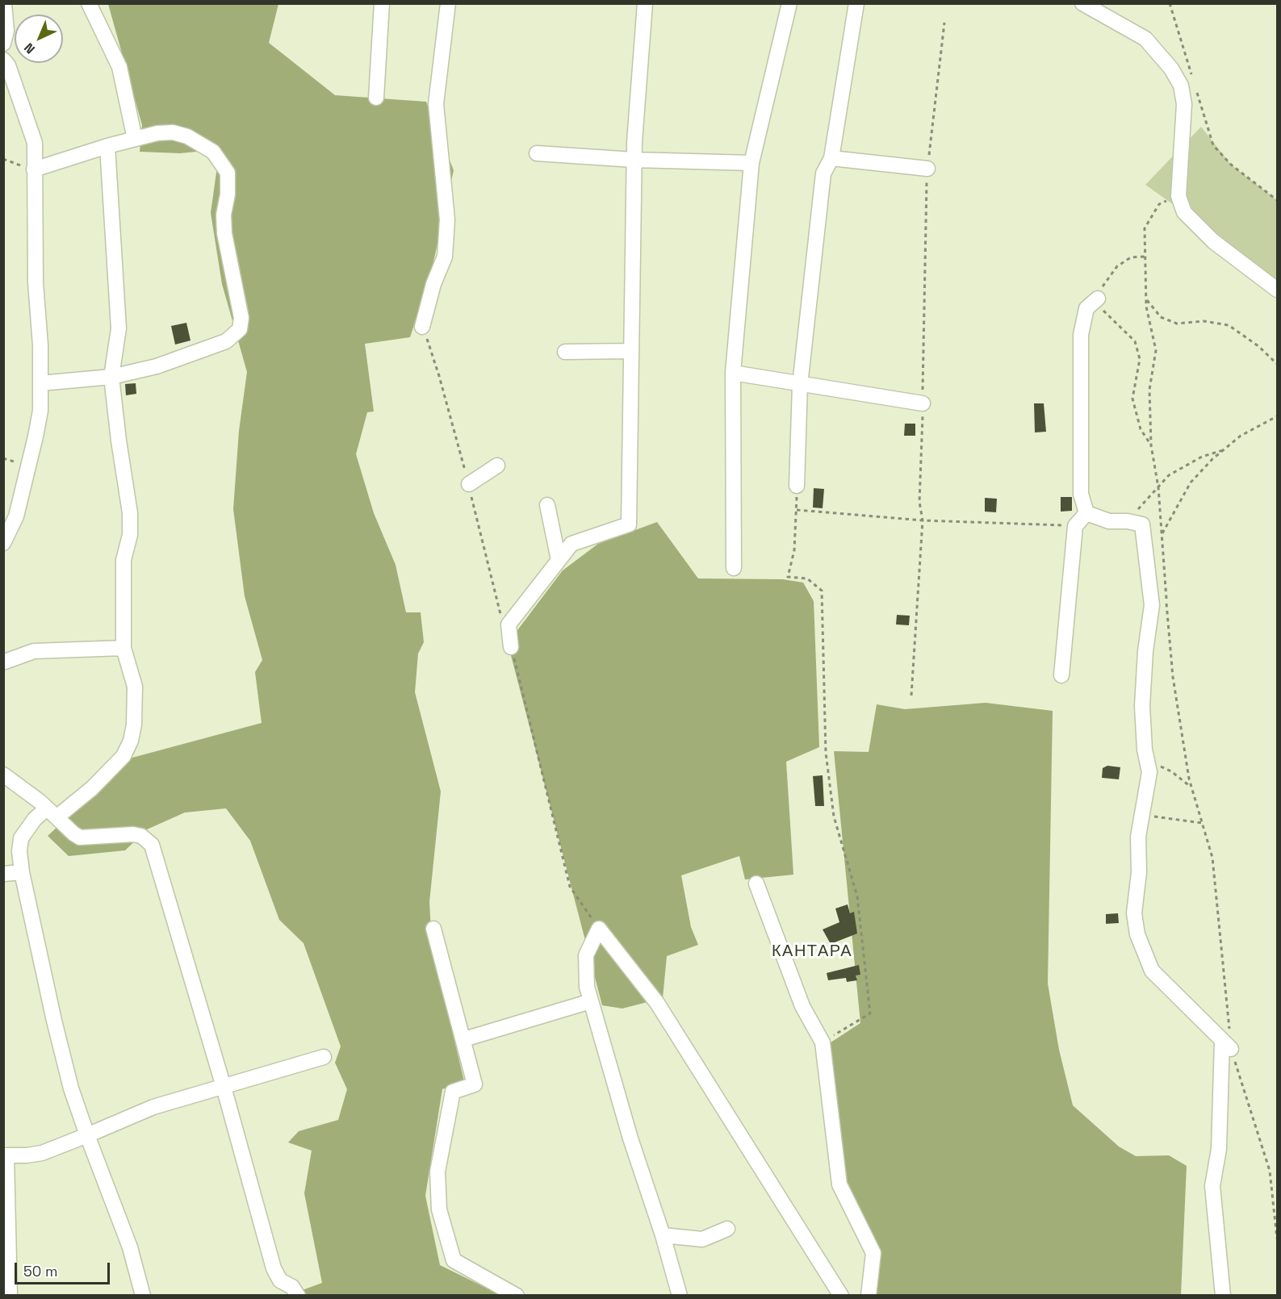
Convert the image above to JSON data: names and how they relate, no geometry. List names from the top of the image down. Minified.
{"districts":["КАНТАРА"],"scale_bar":"50 m","north":"bottom left"}
